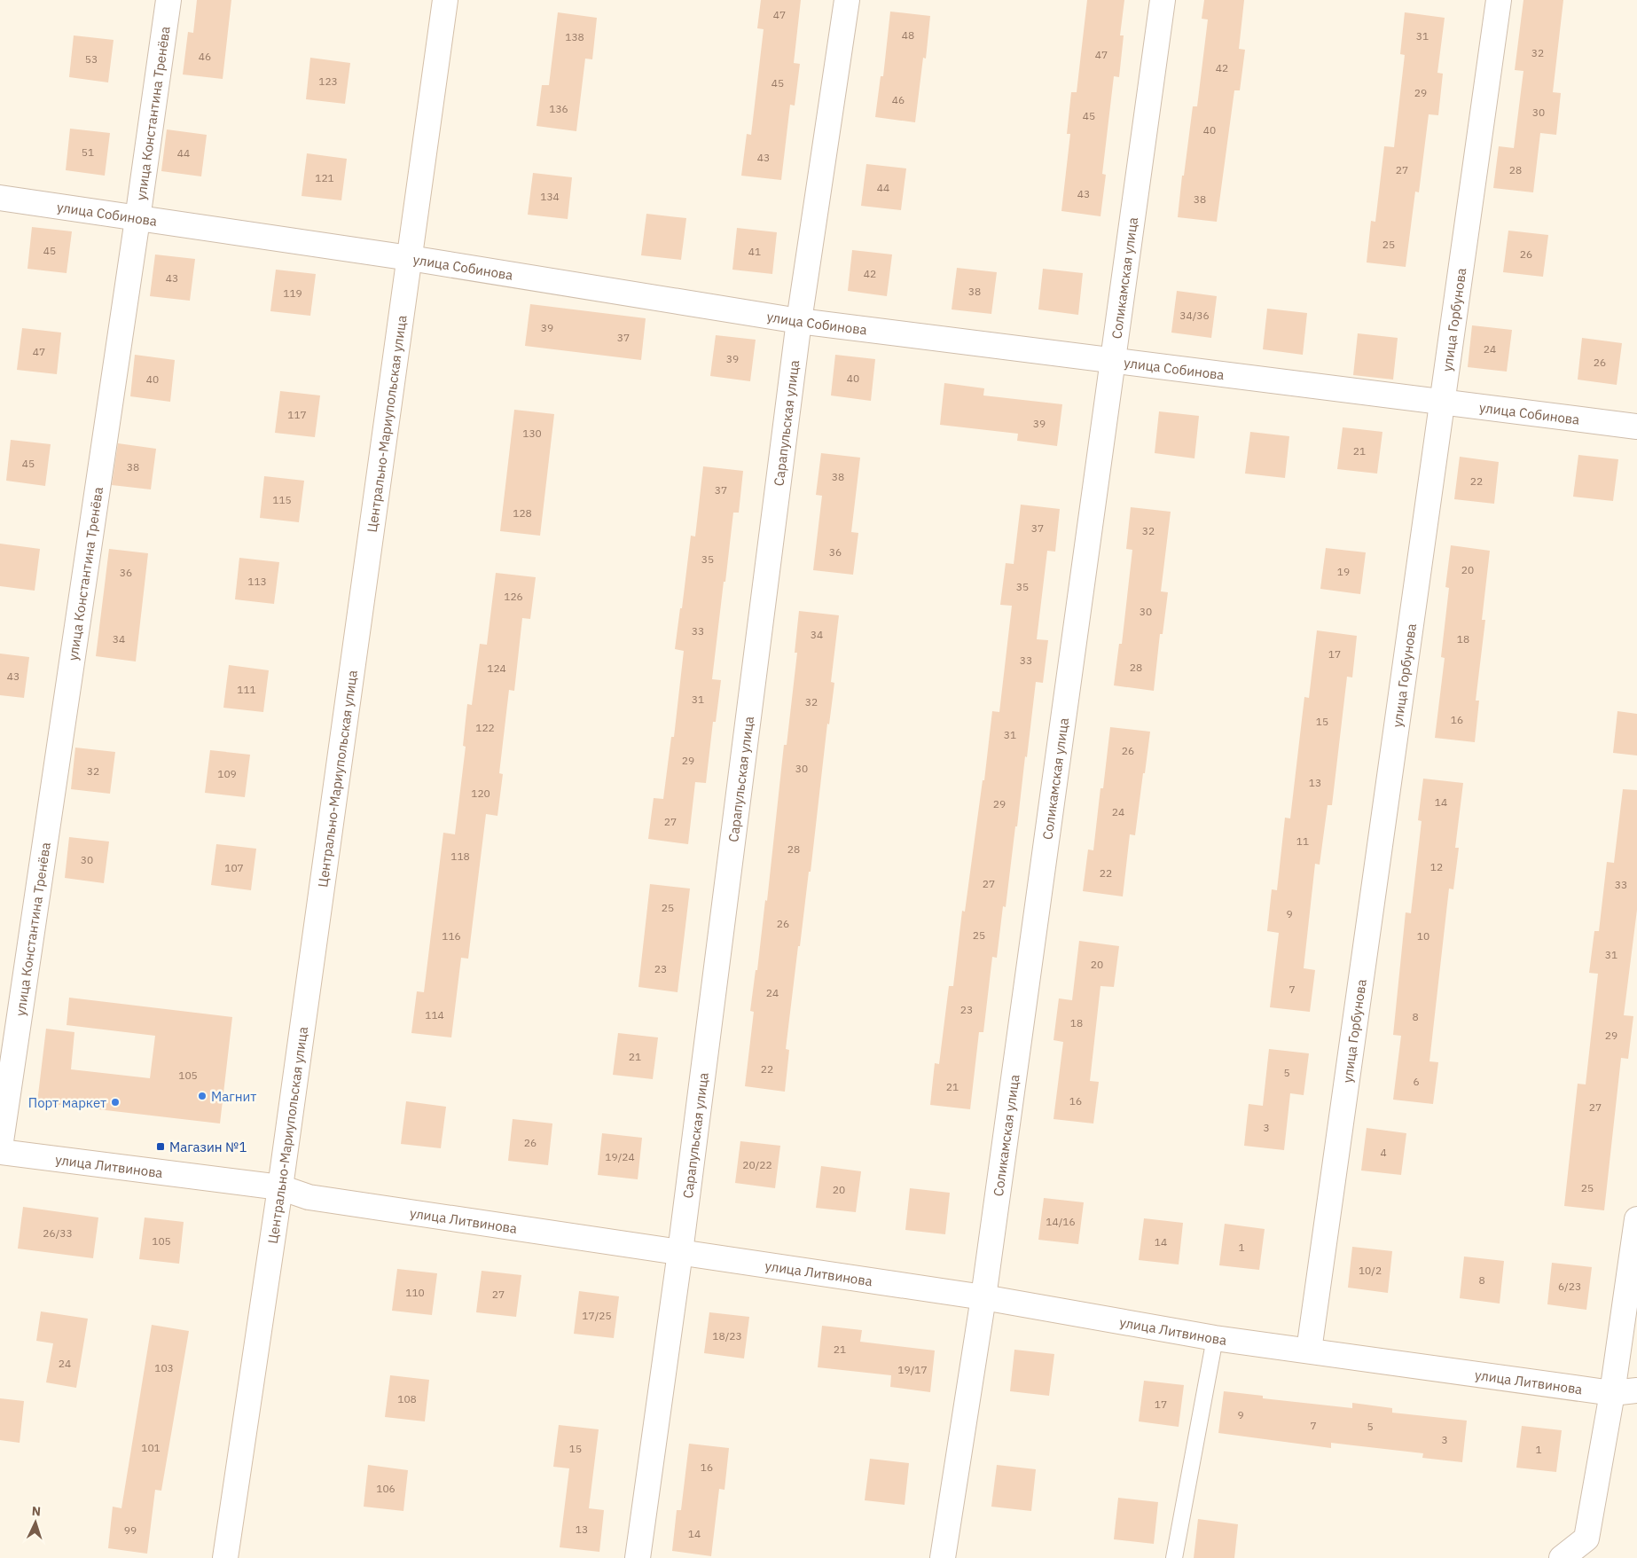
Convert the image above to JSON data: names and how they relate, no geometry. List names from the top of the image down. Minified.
{"streets":{"street":["улица Константина Тренёва","улица Собинова","Соликамская улица","улица Горбунова","Сарапульская улица","Центрально-Мариупольская улица","улица Литвинова"]},"crossings":[["улица Константина Тренёва","улица Собинова"],["улица Собинова","Соликамская улица"],["улица Собинова","улица Горбунова"],["улица Собинова","Сарапульская улица"],["улица Собинова","Центрально-Мариупольская улица"],["Соликамская улица","улица Литвинова"],["улица Горбунова","улица Литвинова"],["Сарапульская улица","улица Литвинова"],["Центрально-Мариупольская улица","улица Литвинова"]],"places":{"other":["Магнит","Порт маркет"],"transit":["Магазин №1"]},"house_numbers":["47","48","31","138","32","47","46","53","42","123","45","29","46","136","30","45","40","51","44","43","27","28","121","44","43","134","38","25","45","41","26","42","43","38","119","34/36","39","37","24","47","39","26","40","40","117","39","130","21","45","38","38","22","37","115","128","37","32","36","35","20","19","36","113","35","126","30","33","34","34","18","17","33","28","124","43","111","31","32","16","15","122","31","26","29","30","32","109","13","120","14","29","24","27","11","28","118","30","12","107","22","27","33","25","9","26","25","116","10","31","20","23","7","24","23","114","8","18","29","21","22","5","105","6","21","16","27","3","26","4","19/24","20/22","25","20","14/16","26/33","105","14","1","10/2","8","6/23","110","27","17/25","18/23","21","24","103","19/17","108","17","9","7","5","3","101","15","1","16","106","13","99","14"],"north":"top"}
